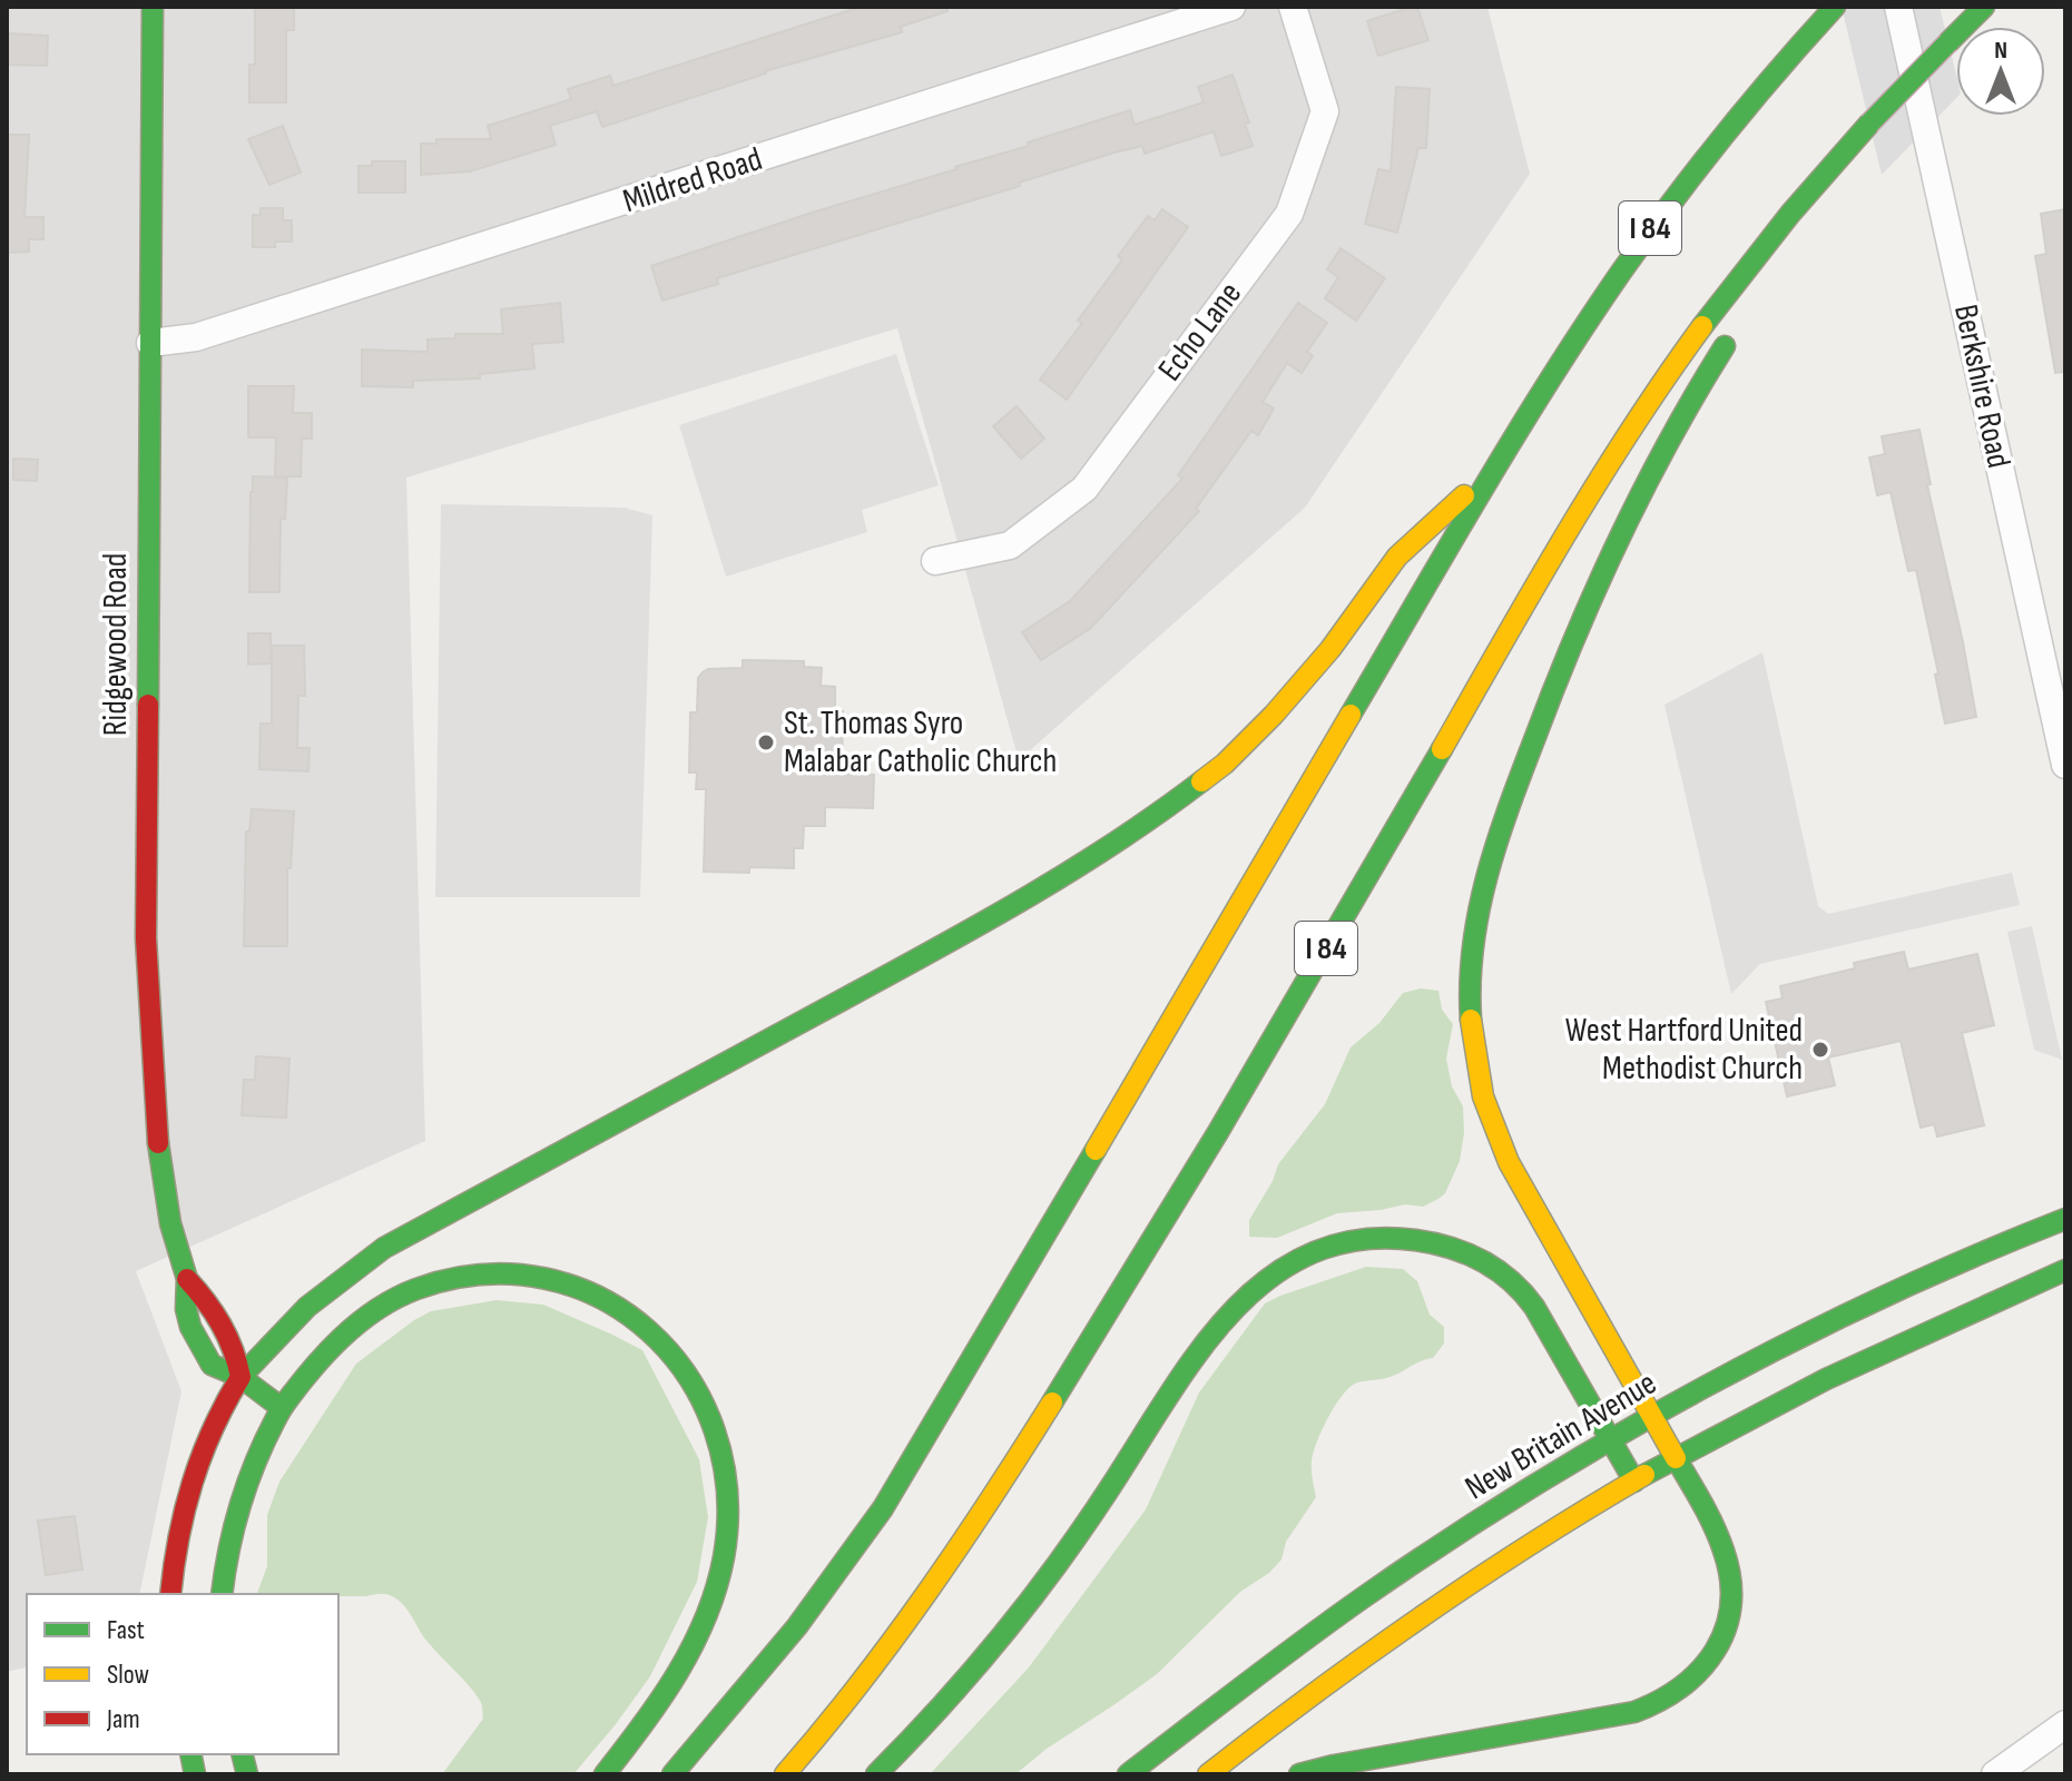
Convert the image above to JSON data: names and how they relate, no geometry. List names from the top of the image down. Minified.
{"streets":{"main road":["I 84","Ridgewood Road","New Britain Avenue"],"street":["Mildred Road","Echo Lane","Berkshire Road"]},"crossings":[["Mildred Road","Ridgewood Road"]],"places":["St. Thomas Syro Malabar Catholic Church","West Hartford United Methodist Church"],"legend":["Fast","Slow","Jam"],"north":"top"}
